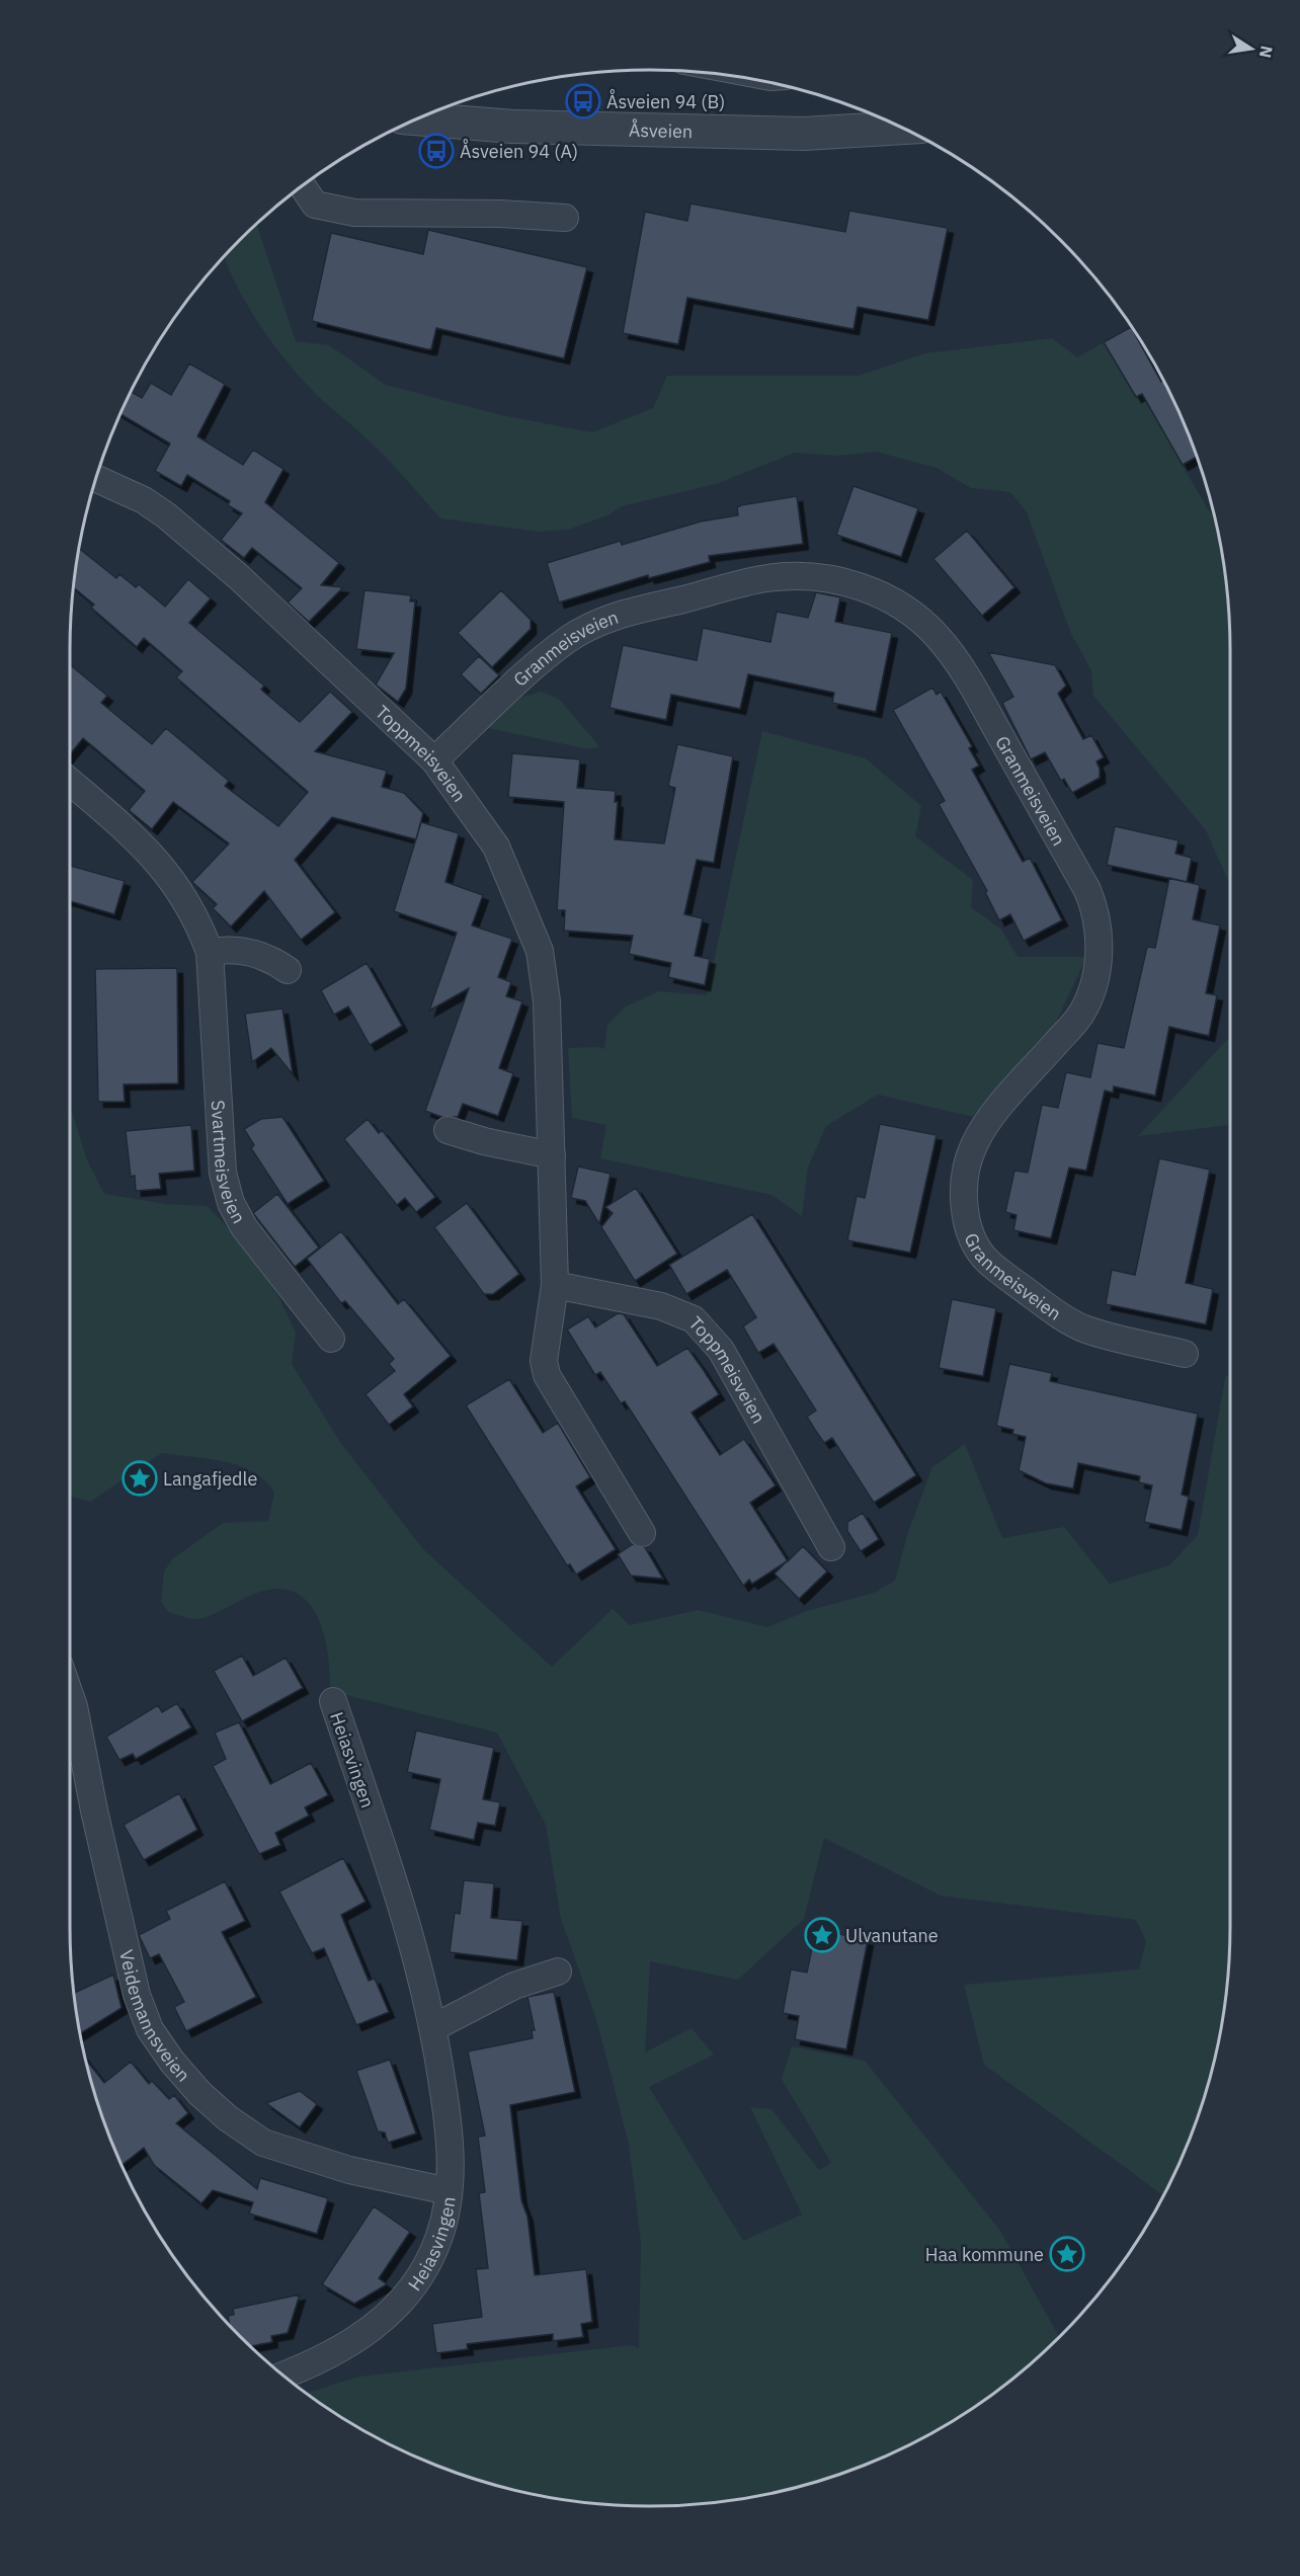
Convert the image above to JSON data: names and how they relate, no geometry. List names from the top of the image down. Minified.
{"streets":{"street":["Åsveien","Granmeisveien","Toppmeisveien","Svartmeisveien","Heiasvingen","Veidemannsveien"]},"crossings":[["Granmeisveien","Toppmeisveien"],["Heiasvingen","Veidemannsveien"]],"places":{"bus stop":["Åsveien 94 (B)","Åsveien 94 (A)"],"place":["Langafjedle","Ulvanutane","Haa kommune"]},"north":"right"}
